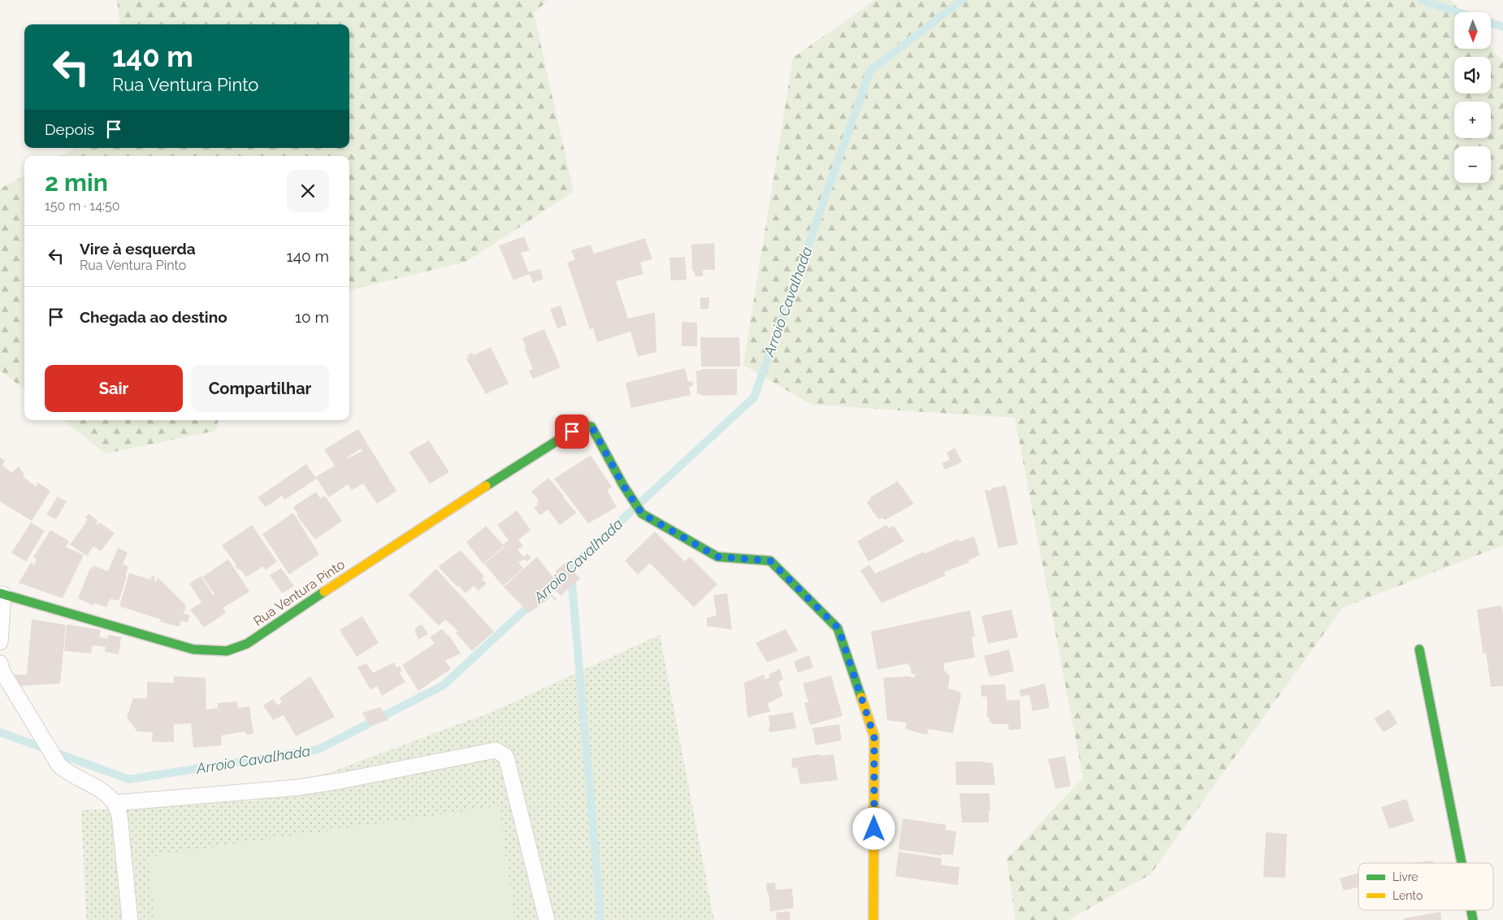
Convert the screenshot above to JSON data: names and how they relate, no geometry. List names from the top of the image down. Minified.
{"streets":{"street":["Rua Ventura Pinto"]},"water":["Arroio Cavalhada"],"legend":["Livre","Lento"],"north":"bottom","page":{"map_buttons":["+","−"],"turn":["140 m","Rua Ventura Pinto"],"then":"Depois","heading":["2 min","150 m · 14:50"],"list":[{"name":"Vire à esquerda","note":"Rua Ventura Pinto","value":"140 m"},{"name":"Chegada ao destino","value":"10 m"}],"buttons":["Sair","Compartilhar"]}}
